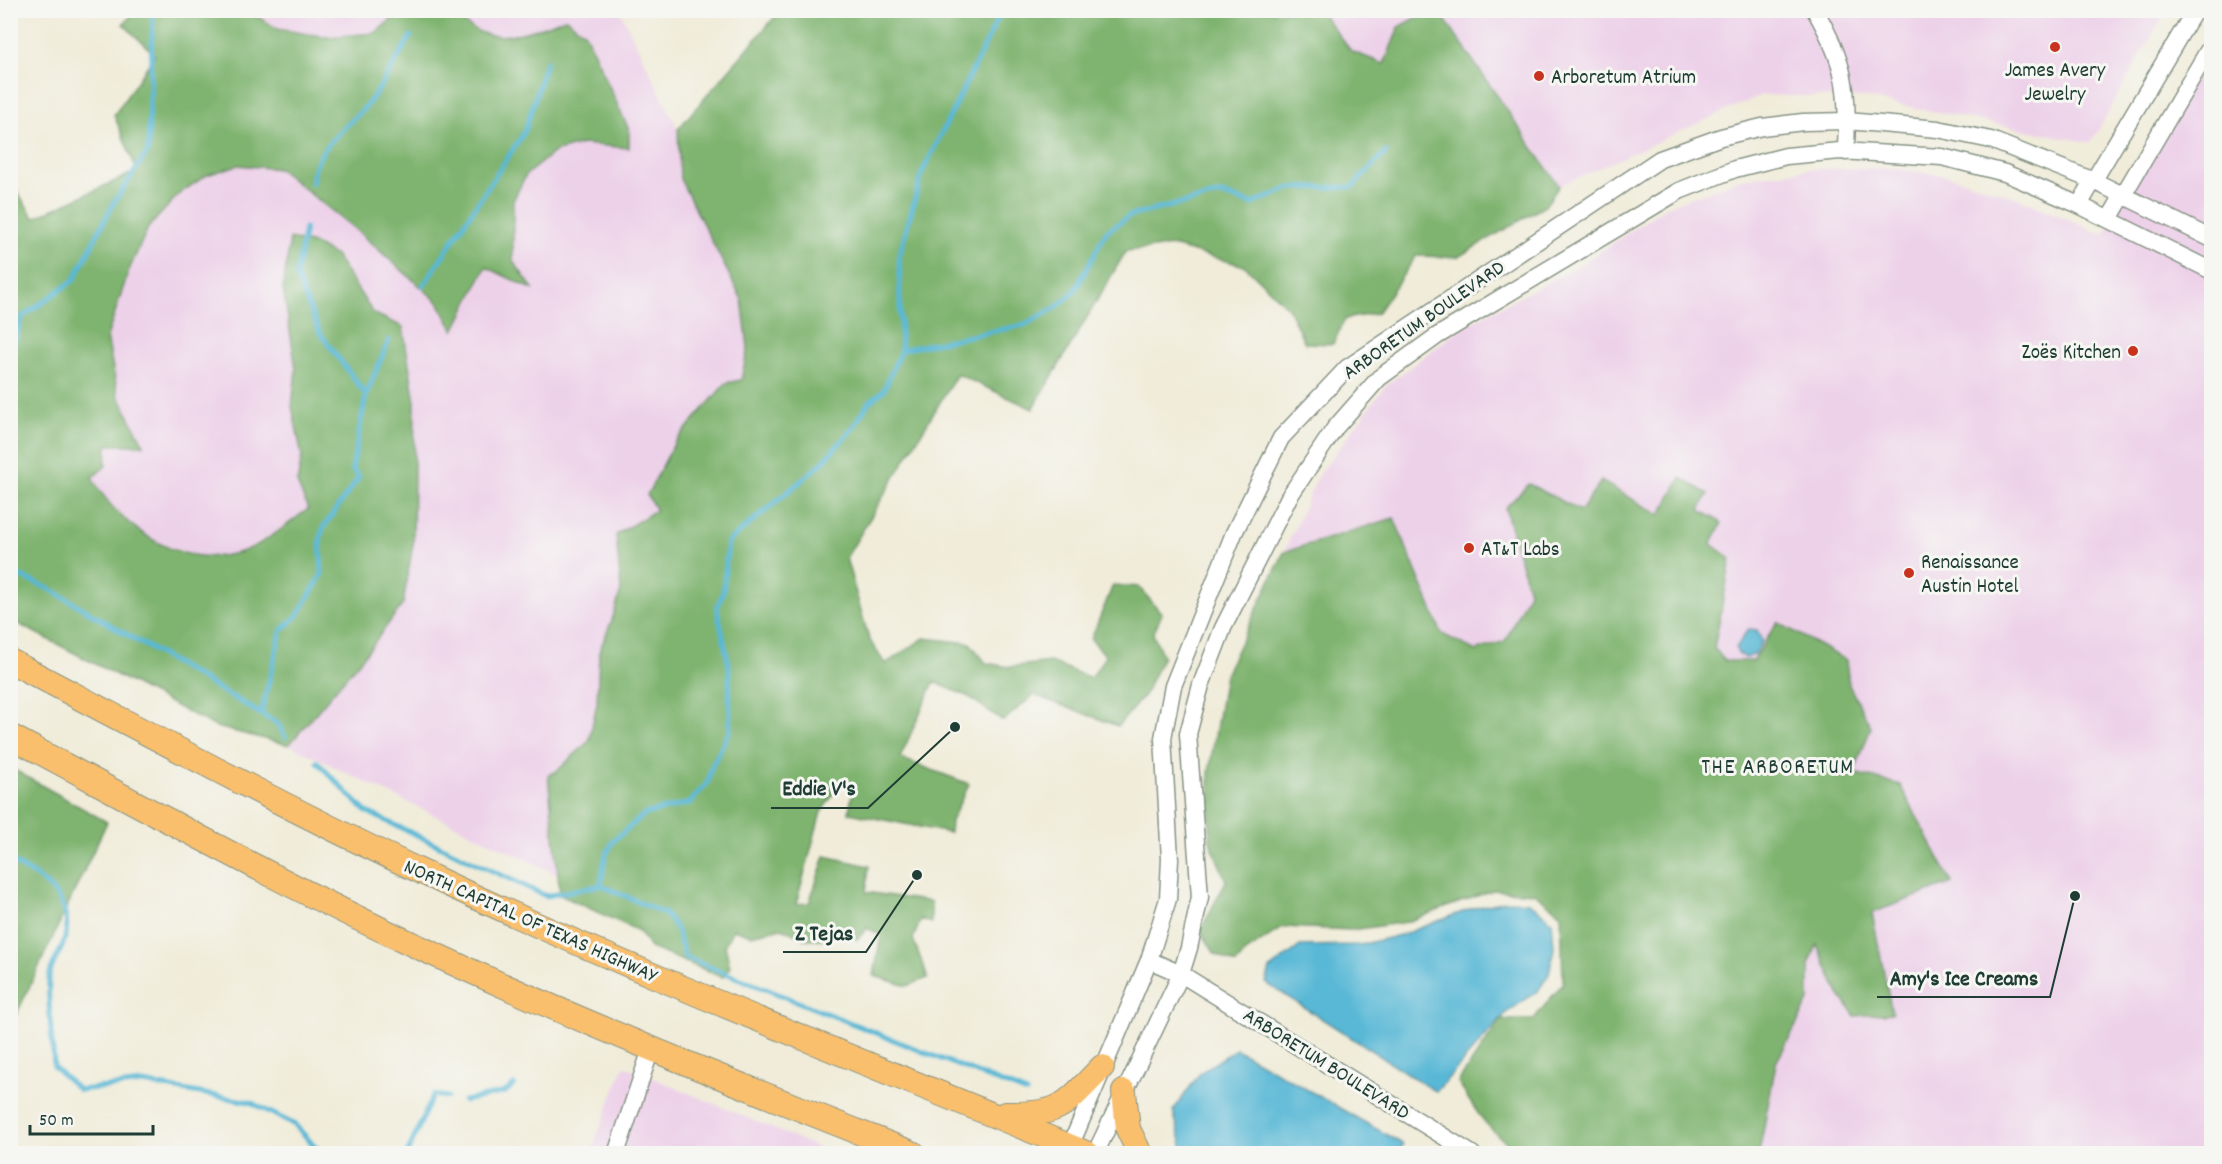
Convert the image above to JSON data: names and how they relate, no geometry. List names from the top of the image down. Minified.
{"streets":{"highway":["NORTH CAPITAL OF TEXAS HIGHWAY"],"street":["ARBORETUM BOULEVARD"]},"crossings":[["ARBORETUM BOULEVARD","NORTH CAPITAL OF TEXAS HIGHWAY"]],"districts":["THE ARBORETUM"],"places":["James Avery Jewelry","Arboretum Atrium","Zoës Kitchen","AT&T Labs","Renaissance Austin Hotel","Eddie V's","Z Tejas","Amy's Ice Creams"],"scale_bar":"50 m"}
